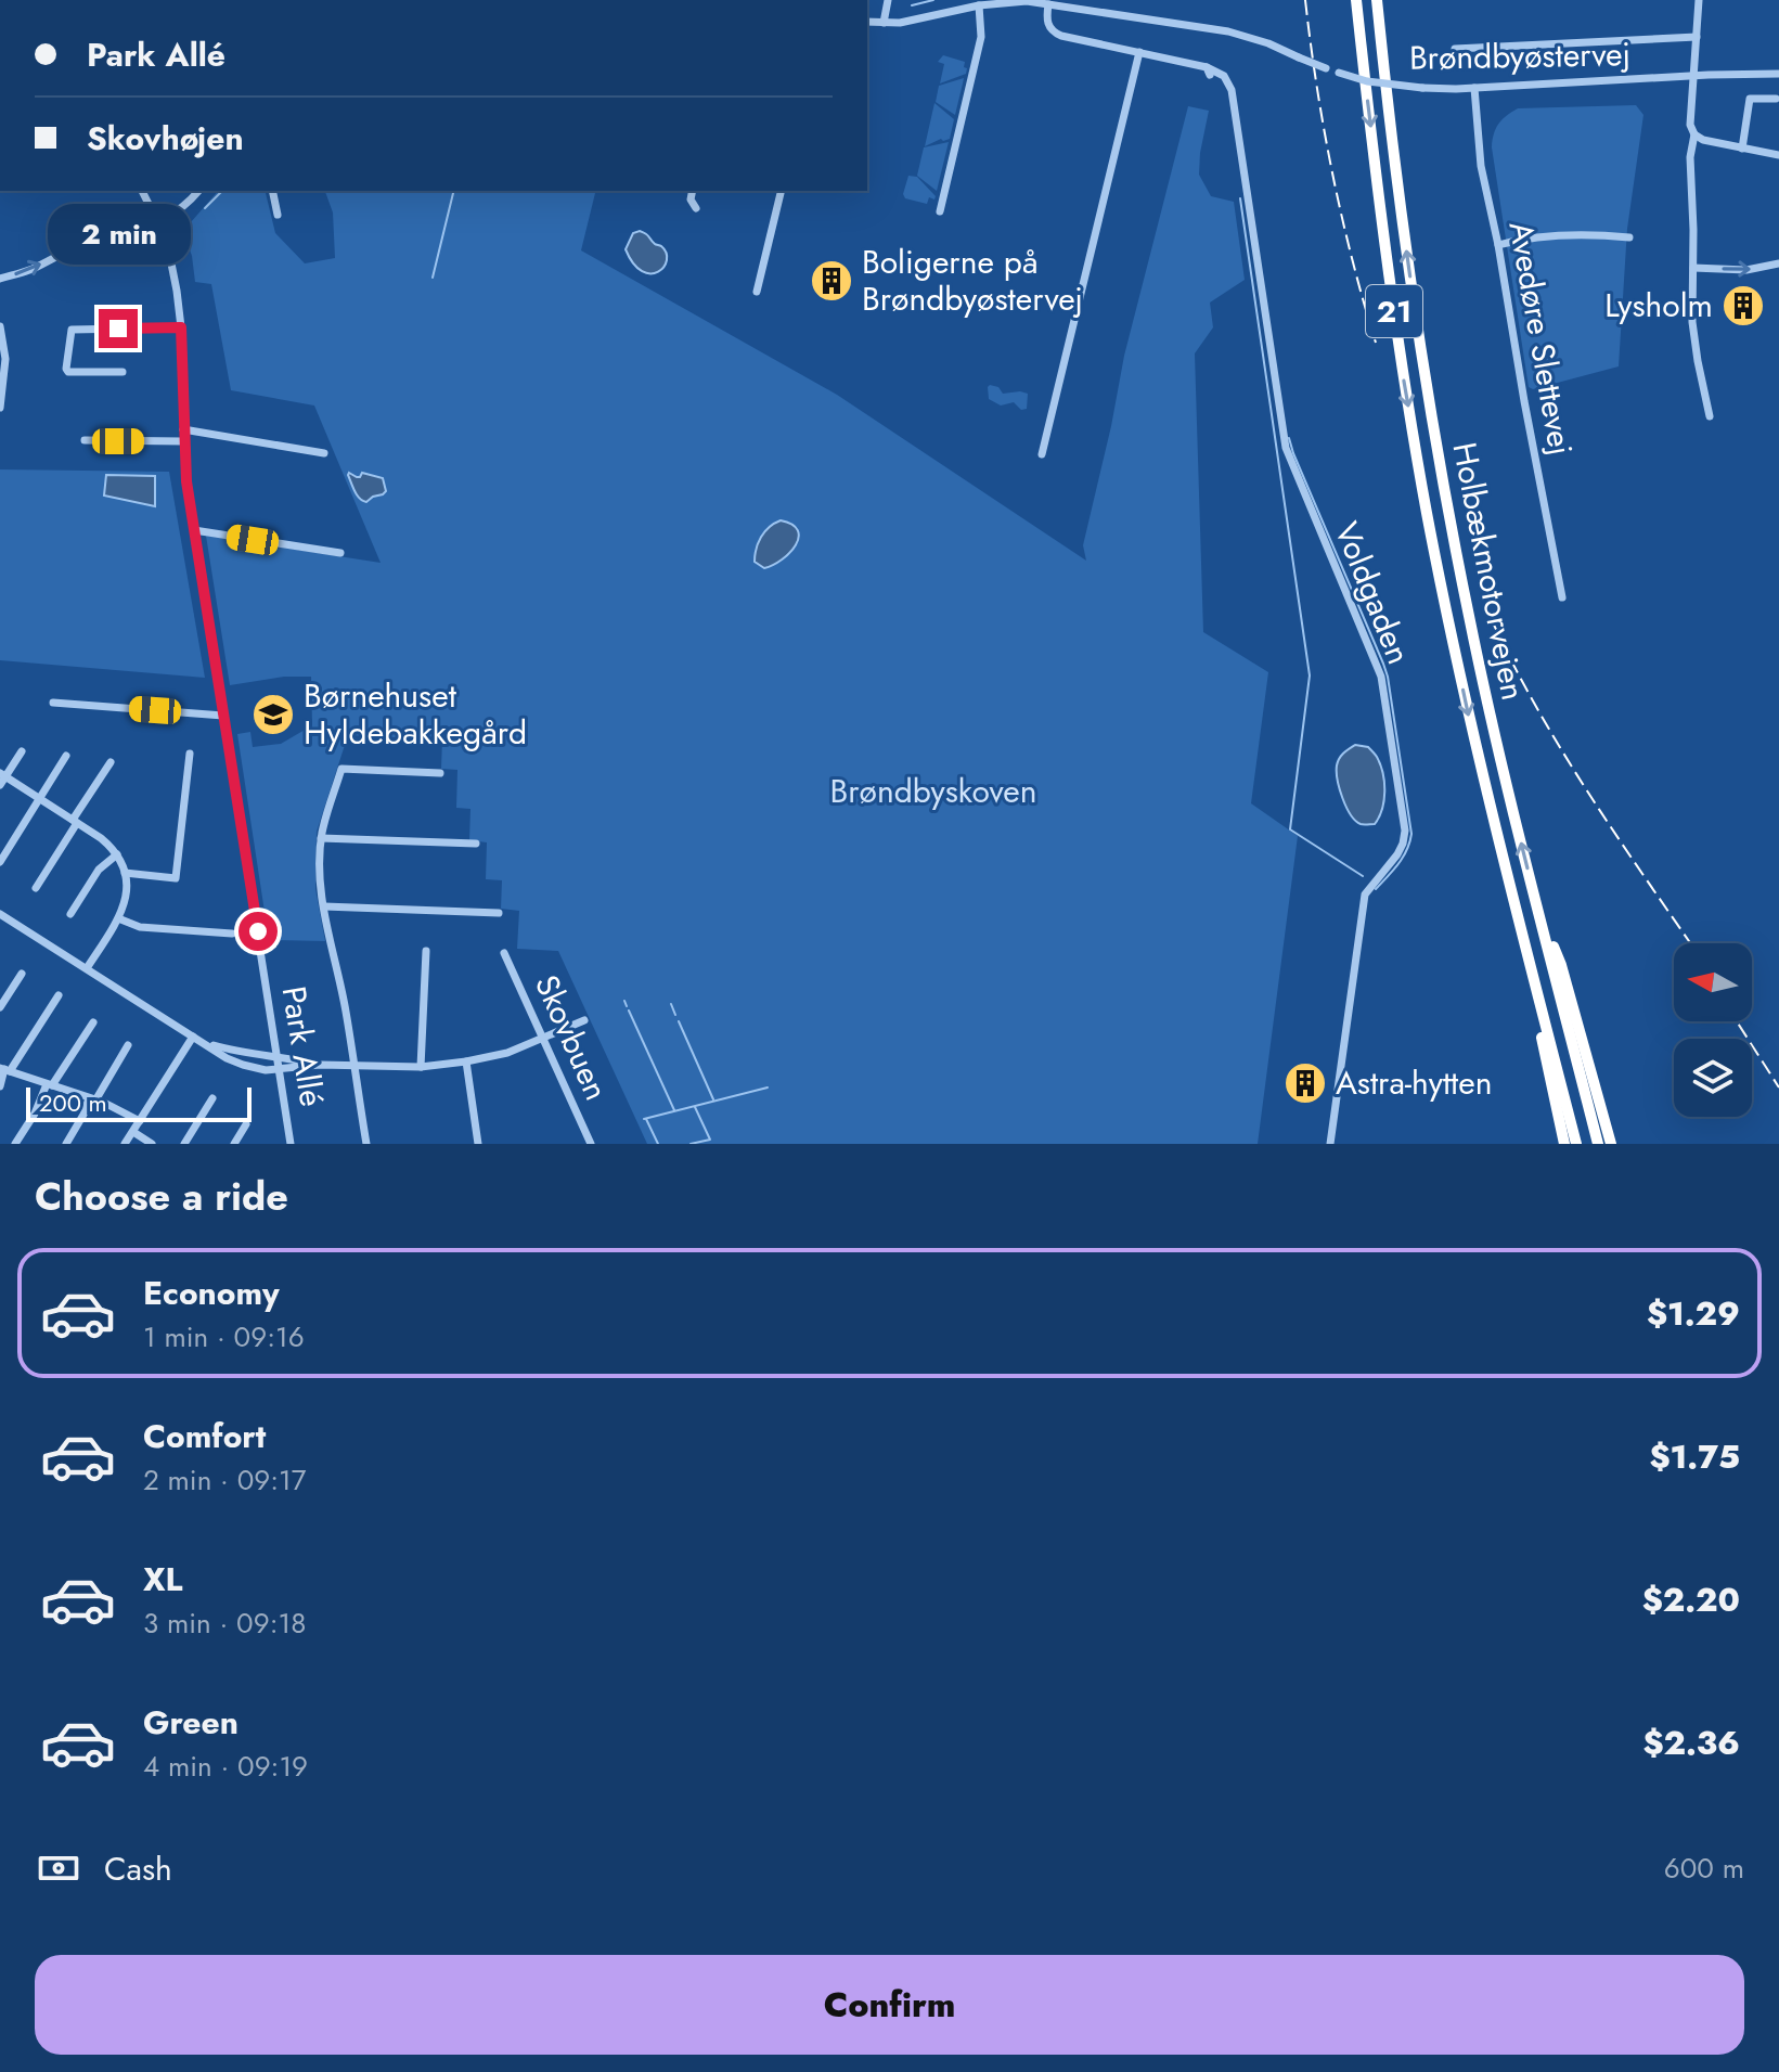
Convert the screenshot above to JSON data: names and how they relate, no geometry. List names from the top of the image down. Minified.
{"streets":{"highway":["21","Holbækmotorvejen"],"street":["Brøndbyøstervej","Avedøre Slettevej","Voldgaden","Skovbuen","Park Allé"]},"crossings":[["Brøndbyøstervej","Avedøre Slettevej"]],"parks":["Brøndbyskoven"],"places":{"building":["Boligerne på Brøndbyøstervej","Lysholm","Astra-hytten"],"school or university":["Børnehuset Hyldebakkegård"]},"scale_bar":"200 m","north":"left","page":{"banner":["Park Allé","Skovhøjen"],"bubble":"2 min","scale":"200 m","heading":"Choose a ride","list":[{"name":"Economy","note":"1 min · 09:16","value":"$1.29"},{"name":"Comfort","note":"2 min · 09:17","value":"$1.75"},{"name":"XL","note":"3 min · 09:18","value":"$2.20"},{"name":"Green","note":"4 min · 09:19","value":"$2.36"}],"pay":["Cash","600 m"],"buttons":"Confirm"}}
